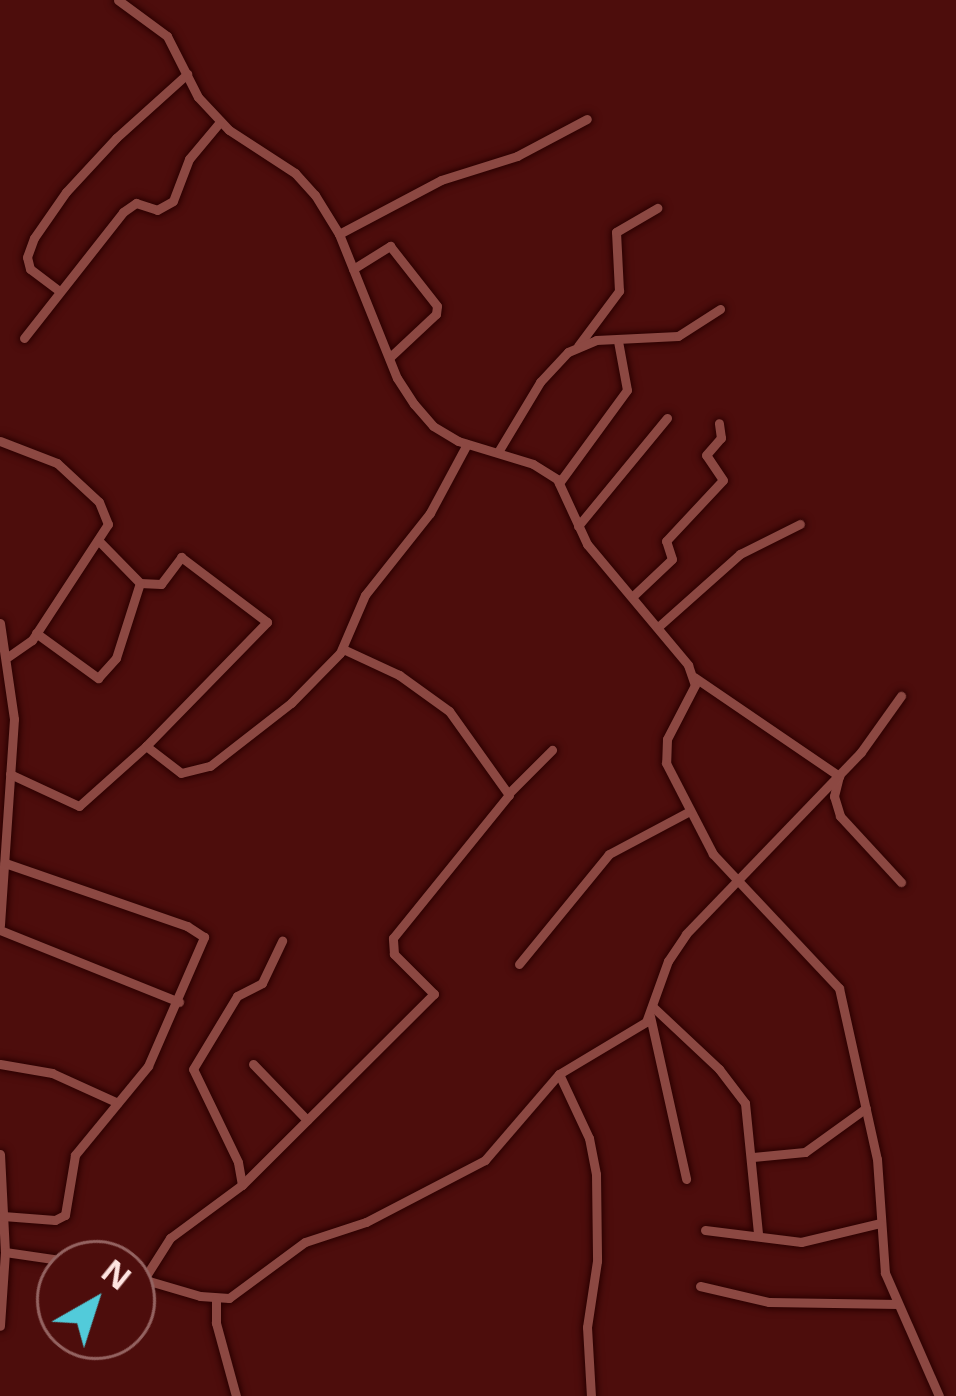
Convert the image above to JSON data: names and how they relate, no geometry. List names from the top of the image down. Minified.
{"north":"top right"}
